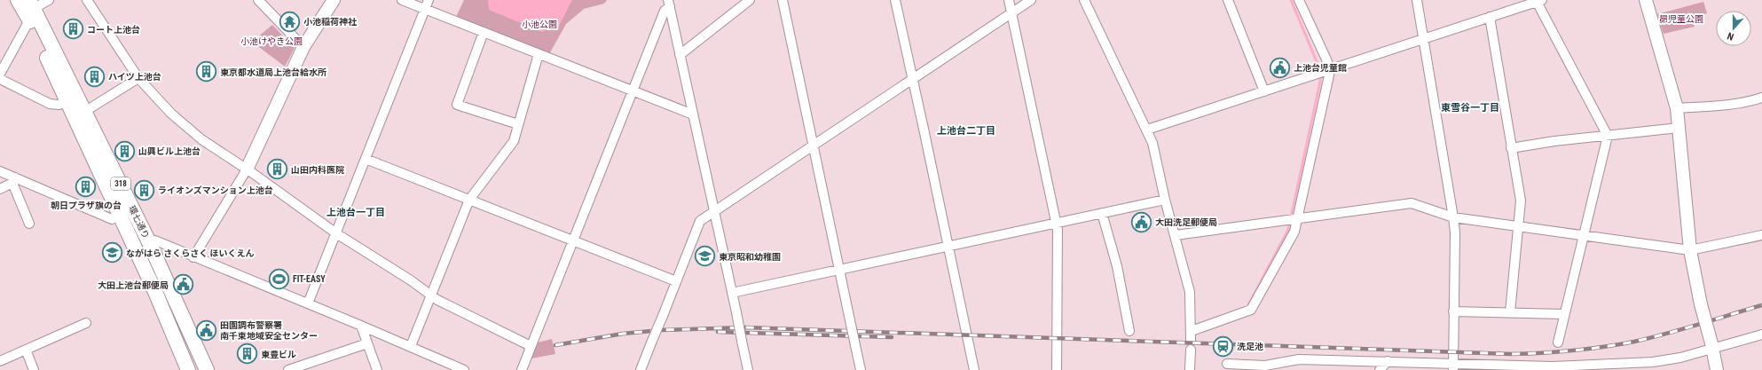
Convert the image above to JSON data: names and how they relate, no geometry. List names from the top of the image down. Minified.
{"streets":{"main road":["318","環七通り"]},"districts":["東雪谷一丁目","上池台二丁目","上池台一丁目"],"parks":["昴児童公園","小池公園","小池けやき公園"],"places":{"temple":["小池稲荷神社"],"building":["コート上池台","東京都水道局上池台給水所","ハイツ上池台","山興ビル上池台","山田内科医院","朝日プラザ旗の台","ライオンズマンション上池台","東豊ビル"],"public building":["上池台児童館","大田洗足郵便局","大田上池台郵便局","田園調布警察署 南千束地域安全センター"],"school or university":["ながはら さくらさく ほいくえん","東京昭和幼稚園"],"sports":["FIT-EASY"],"station":["洗足池"]},"north":"bottom"}
